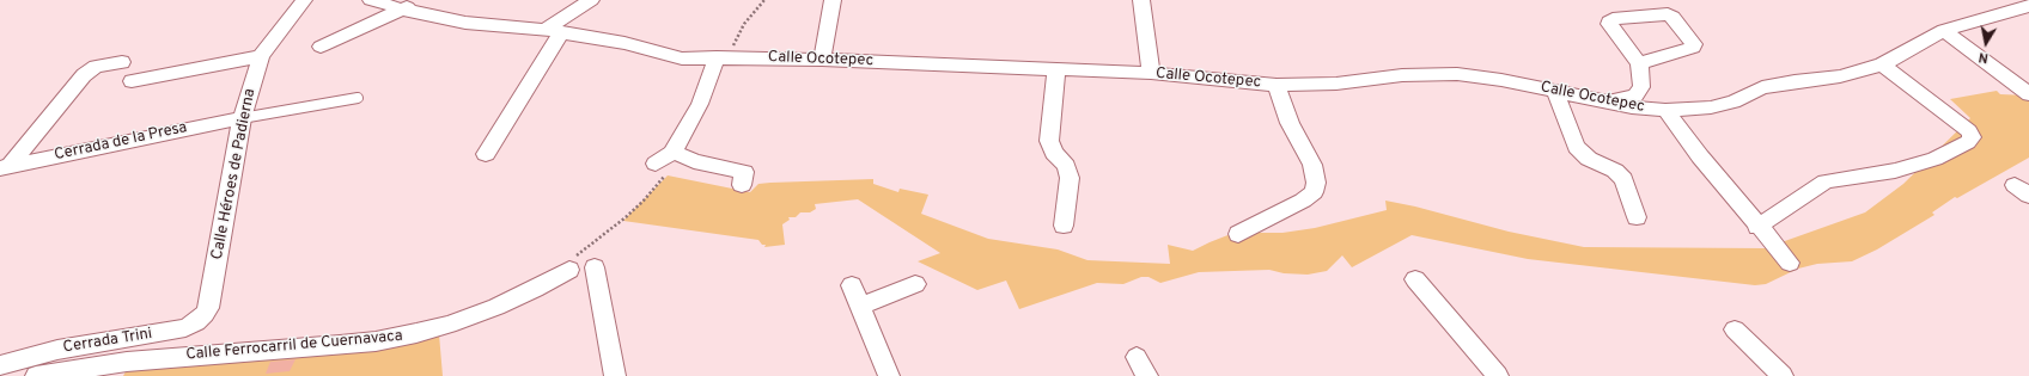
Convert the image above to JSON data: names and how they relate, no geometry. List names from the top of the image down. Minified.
{"streets":{"street":["Calle Ocotepec","Cerrada de la Presa","Calle Héroes de Padierna","Cerrada Trini","Calle Ferrocarril de Cuernavaca"]},"crossings":[["Cerrada de la Presa","Calle Héroes de Padierna"],["Calle Héroes de Padierna","Cerrada Trini"]],"north":"bottom"}
